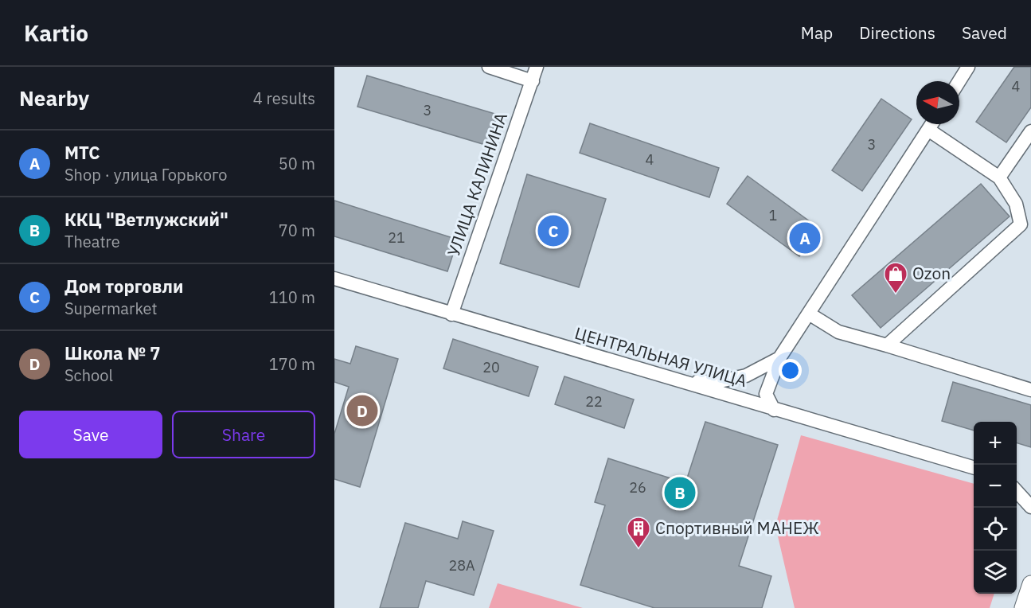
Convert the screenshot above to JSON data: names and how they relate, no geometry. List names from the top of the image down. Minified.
{"streets":{"street":["УЛИЦА КАЛИНИНА","ЦЕНТРАЛЬНАЯ УЛИЦА"]},"crossings":[["УЛИЦА КАЛИНИНА","ЦЕНТРАЛЬНАЯ УЛИЦА"]],"places":{"shop":["Ozon"],"building":["Спортивный МАНЕЖ"]},"house_numbers":["4","3","3","4","1","21","20","22","26","28А"],"north":"left","page":{"header":"Kartio","nav":["Map","Directions","Saved"],"heading":["Nearby","4 results"],"list":[{"mark":"A","name":"МТС","note":"Shop · улица Горького","value":"50 m"},{"mark":"B","name":"ККЦ \"Ветлужский\"","note":"Theatre","value":"70 m"},{"mark":"C","name":"Дом торговли","note":"Supermarket","value":"110 m"},{"mark":"D","name":"Школа № 7","note":"School","value":"170 m"}],"pins":["C","A","D","B"],"buttons":["Save","Share"],"map_buttons":["+","−"]}}
